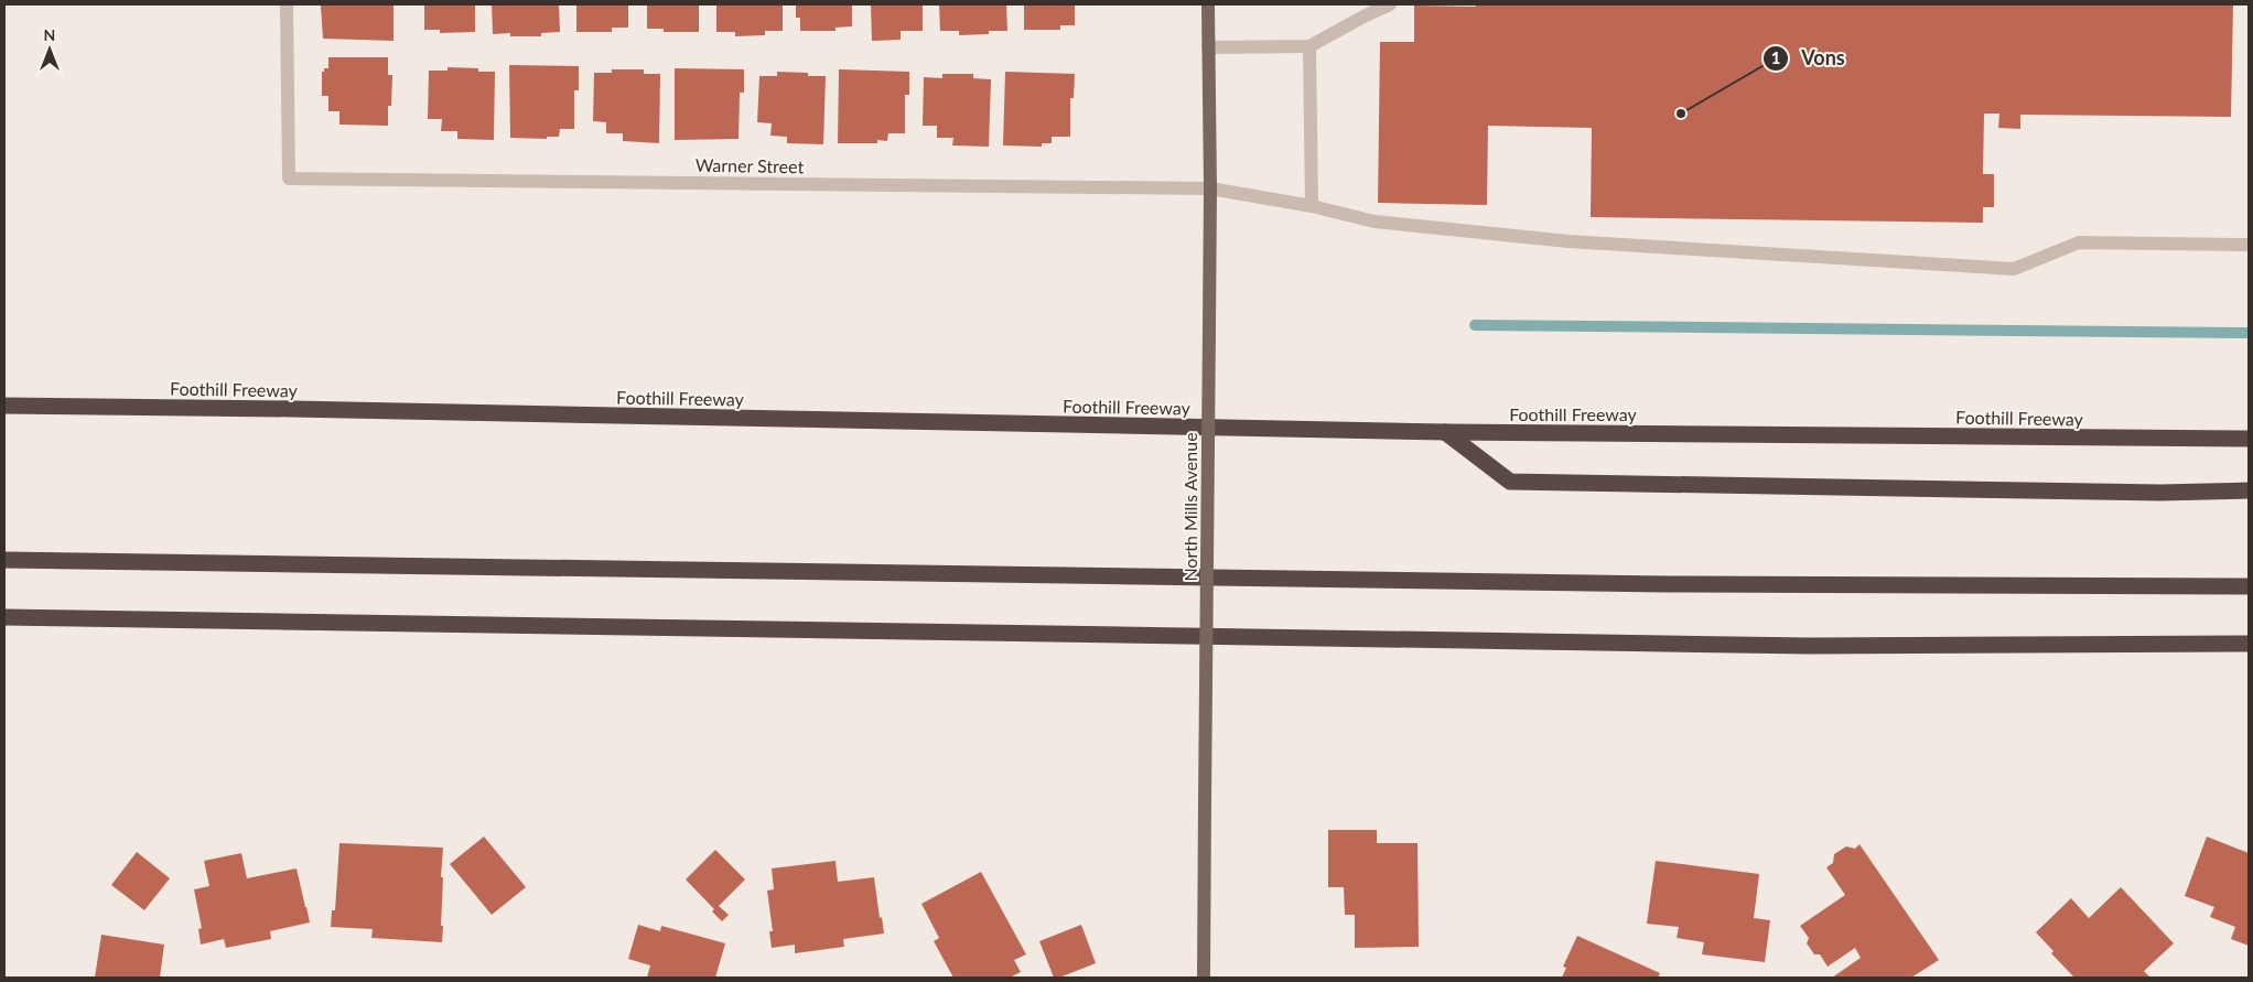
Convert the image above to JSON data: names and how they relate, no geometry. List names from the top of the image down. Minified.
{"streets":{"highway":["Foothill Freeway"],"main road":["North Mills Avenue"],"street":["Warner Street"]},"crossings":[["Warner Street","North Mills Avenue"]],"places":["Vons"],"north":"top"}
